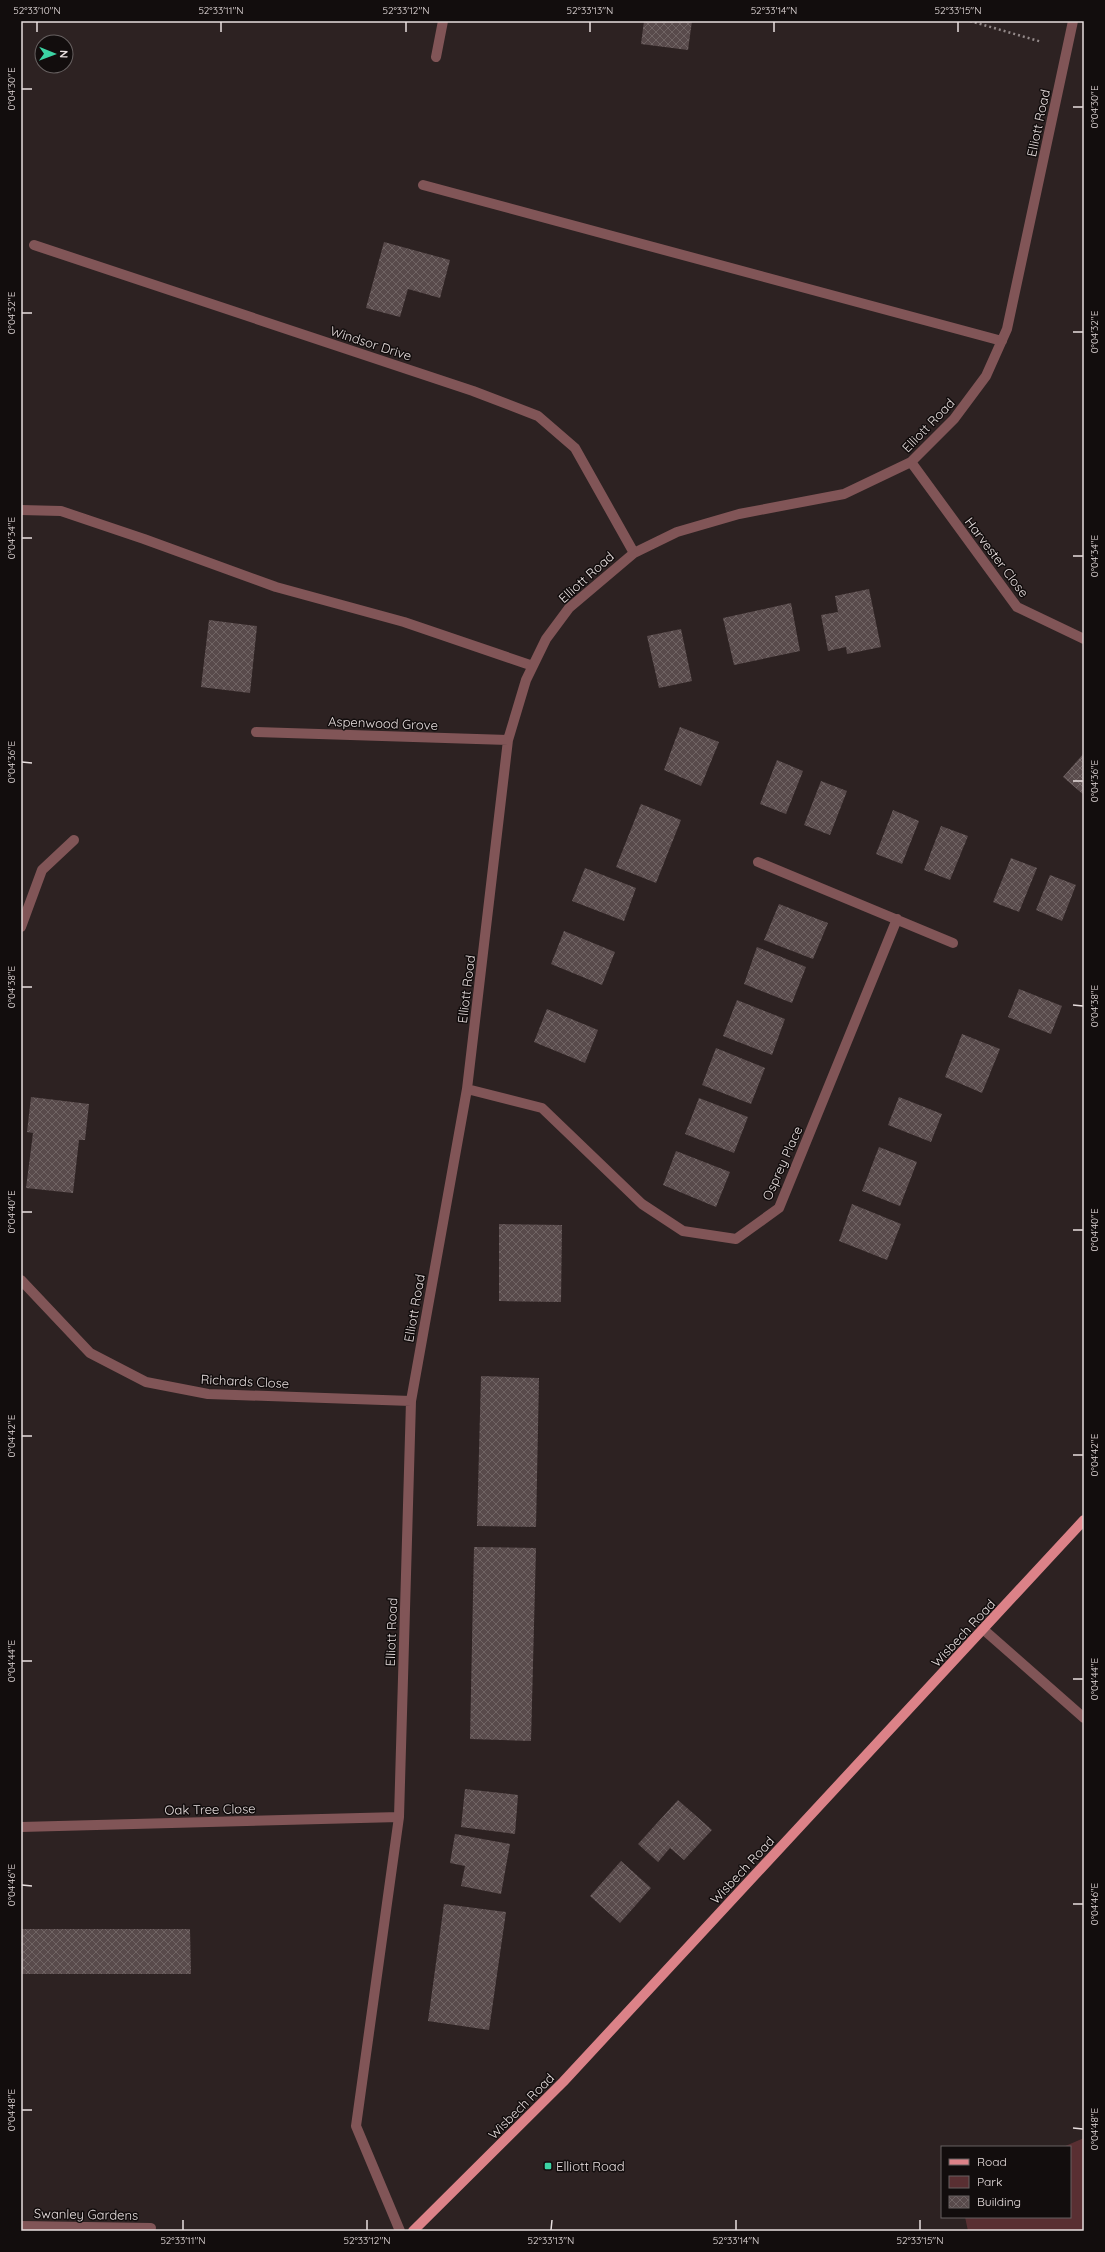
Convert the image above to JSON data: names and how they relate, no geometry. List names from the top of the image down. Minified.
{"streets":{"main road":["Wisbech Road"],"street":["Elliott Road","Windsor Drive","Harvester Close","Aspenwood Grove","Osprey Place","Richards Close","Oak Tree Close","Swanley Gardens"]},"crossings":[["Elliott Road","Windsor Drive"],["Elliott Road","Harvester Close"],["Elliott Road","Aspenwood Grove"],["Elliott Road","Osprey Place"],["Elliott Road","Richards Close"],["Elliott Road","Oak Tree Close"]],"places":{"transit":["Elliott Road"]},"legend":["Road","Park","Building"],"north":"right","coordinates":["52°33'10\"N","52°33'11\"N","52°33'12\"N","52°33'13\"N","52°33'14\"N","52°33'15\"N","0°04'30\"E","0°04'32\"E","0°04'34\"E","0°04'36\"E","0°04'38\"E","0°04'40\"E","0°04'42\"E","0°04'44\"E","0°04'46\"E","0°04'48\"E"]}
